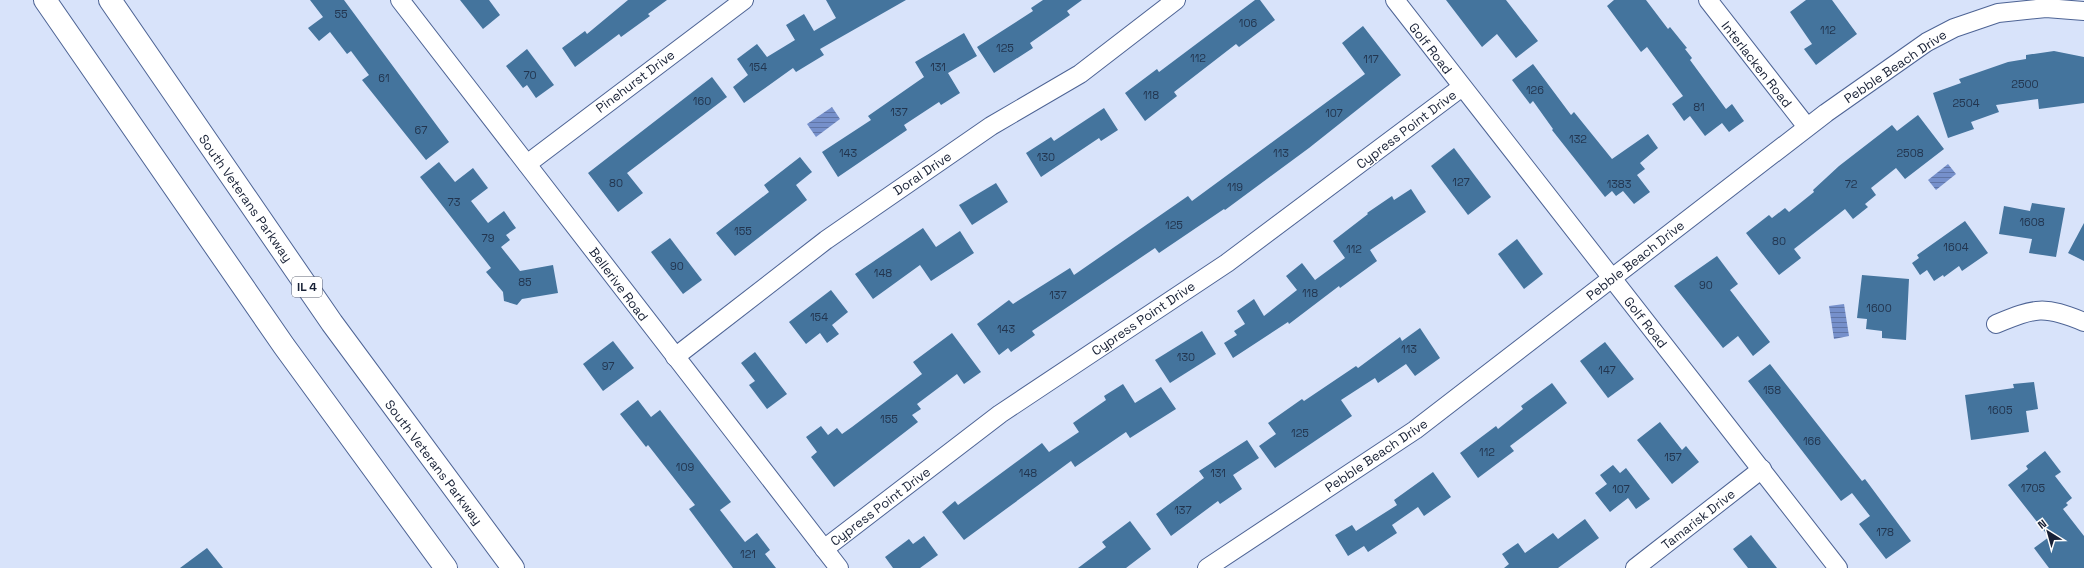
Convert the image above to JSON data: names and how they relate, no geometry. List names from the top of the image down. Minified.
{"streets":{"highway":["South Veterans Parkway","IL 4"],"street":["Golf Road","Interlacken Road","Pebble Beach Drive","Pinehurst Drive","Cypress Point Drive","Doral Drive","Bellerive Road","Tamarisk Drive"]},"crossings":[["Golf Road","Pebble Beach Drive"],["Golf Road","Cypress Point Drive"],["Golf Road","Tamarisk Drive"],["Interlacken Road","Pebble Beach Drive"],["Pinehurst Drive","Bellerive Road"],["Cypress Point Drive","Bellerive Road"],["Doral Drive","Bellerive Road"]],"house_numbers":["55","106","112","125","112","117","154","131","70","61","2500","126","118","160","2504","81","137","107","67","132","143","113","2508","130","127","80","1383","72","119","73","1608","125","155","79","80","1604","112","90","148","85","90","118","137","1600","154","143","113","130","97","147","158","1605","155","125","166","112","157","109","148","131","1705","107","137","178","121"],"north":"top left"}
